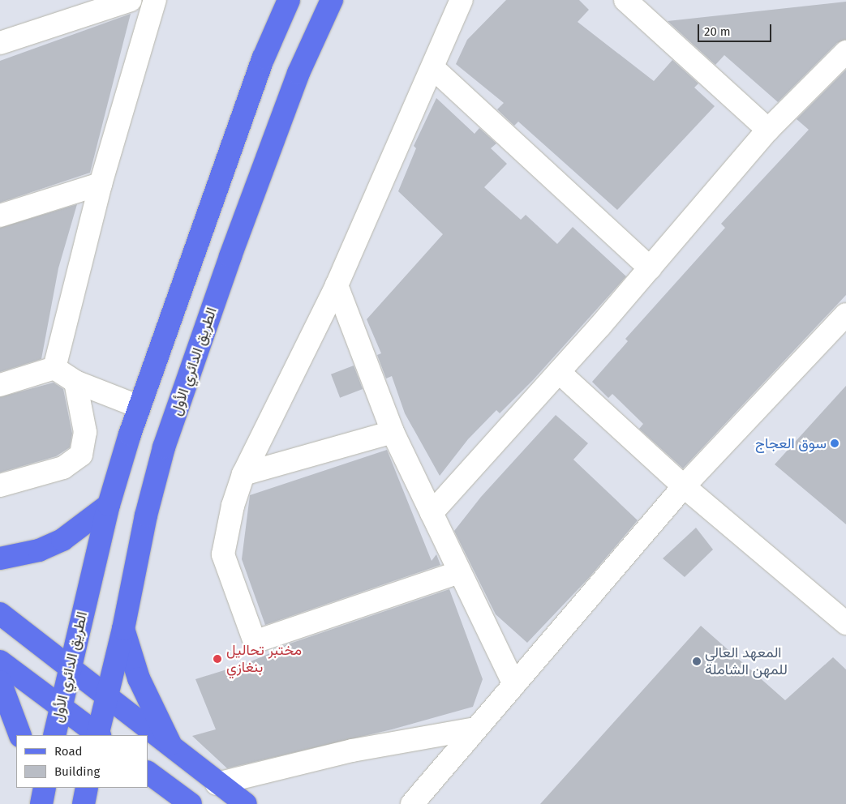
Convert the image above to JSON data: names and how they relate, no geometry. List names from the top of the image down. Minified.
{"streets":{"main road":["الطريق الدائري الأول"]},"places":["سوق العجاج","مختبر تحاليل بنغازي","المعهد العالي للمهن الشاملة"],"legend":["Road","Building"],"scale_bar":"20 m"}
